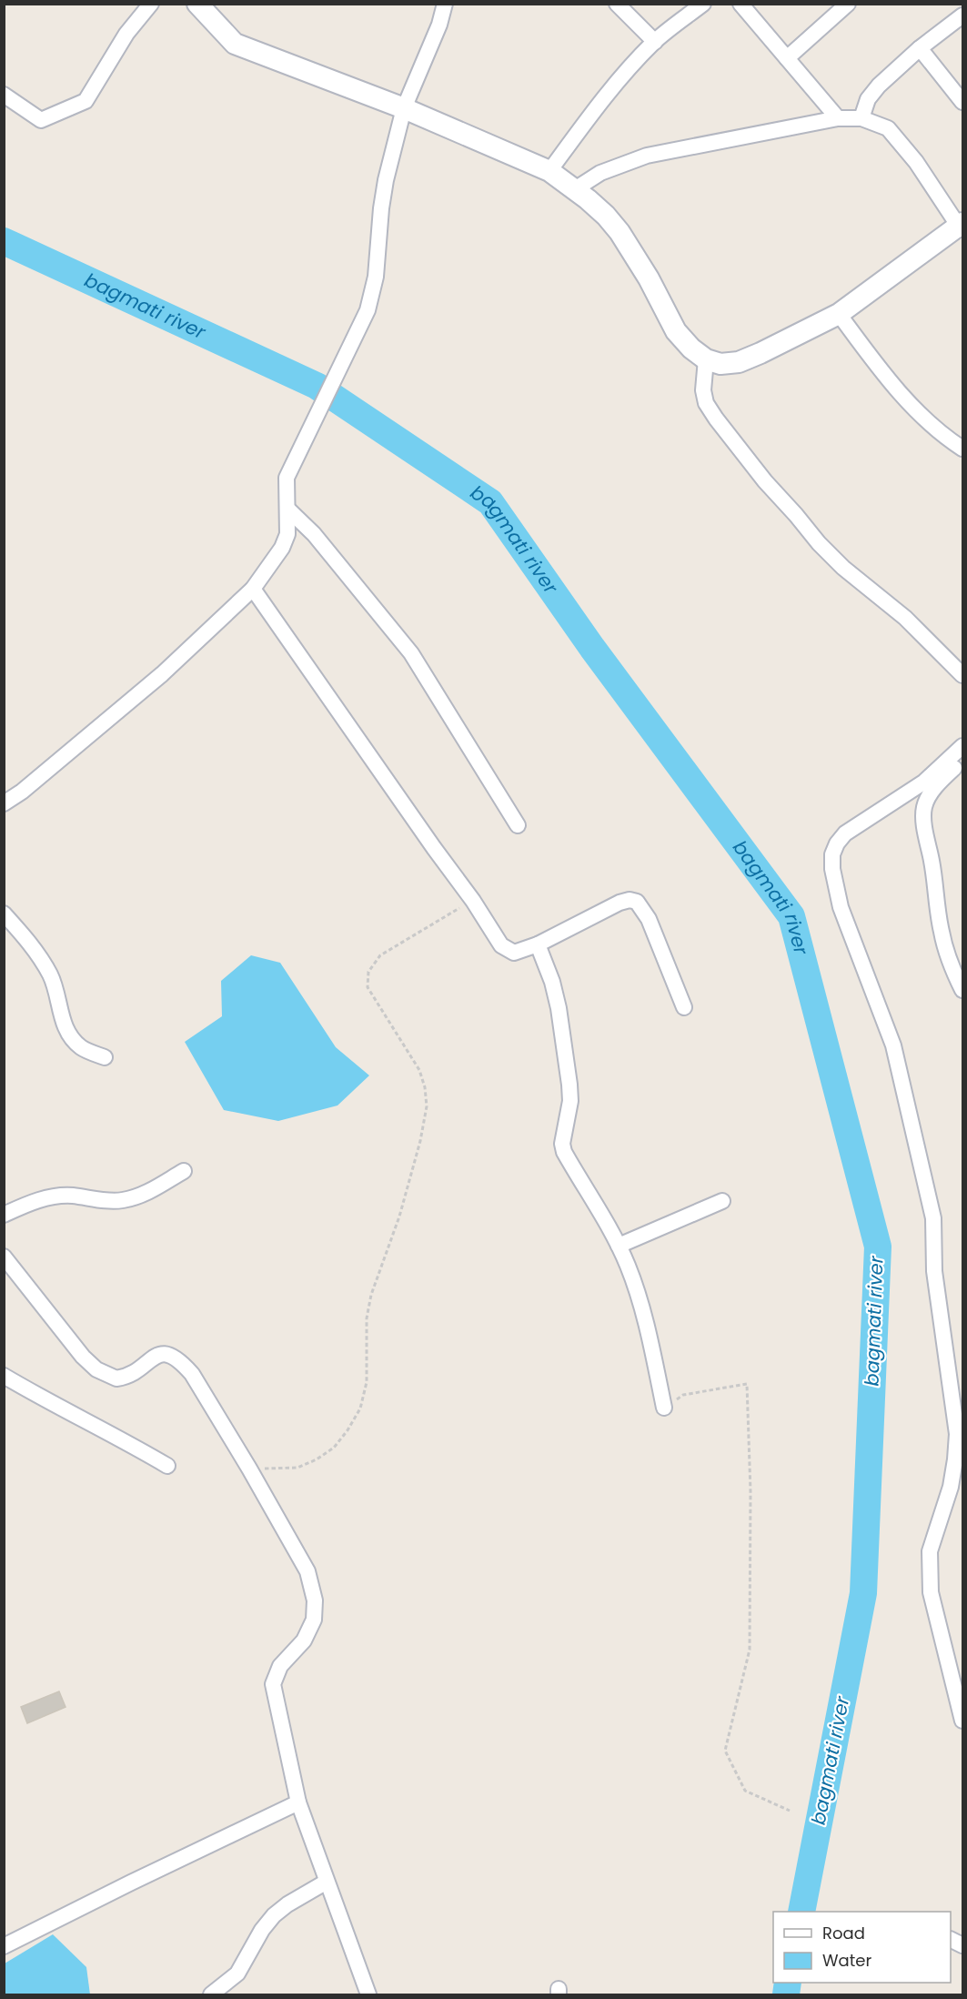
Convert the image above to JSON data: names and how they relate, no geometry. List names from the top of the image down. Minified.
{"water":["bagmati river"],"legend":["Road","Water"]}
